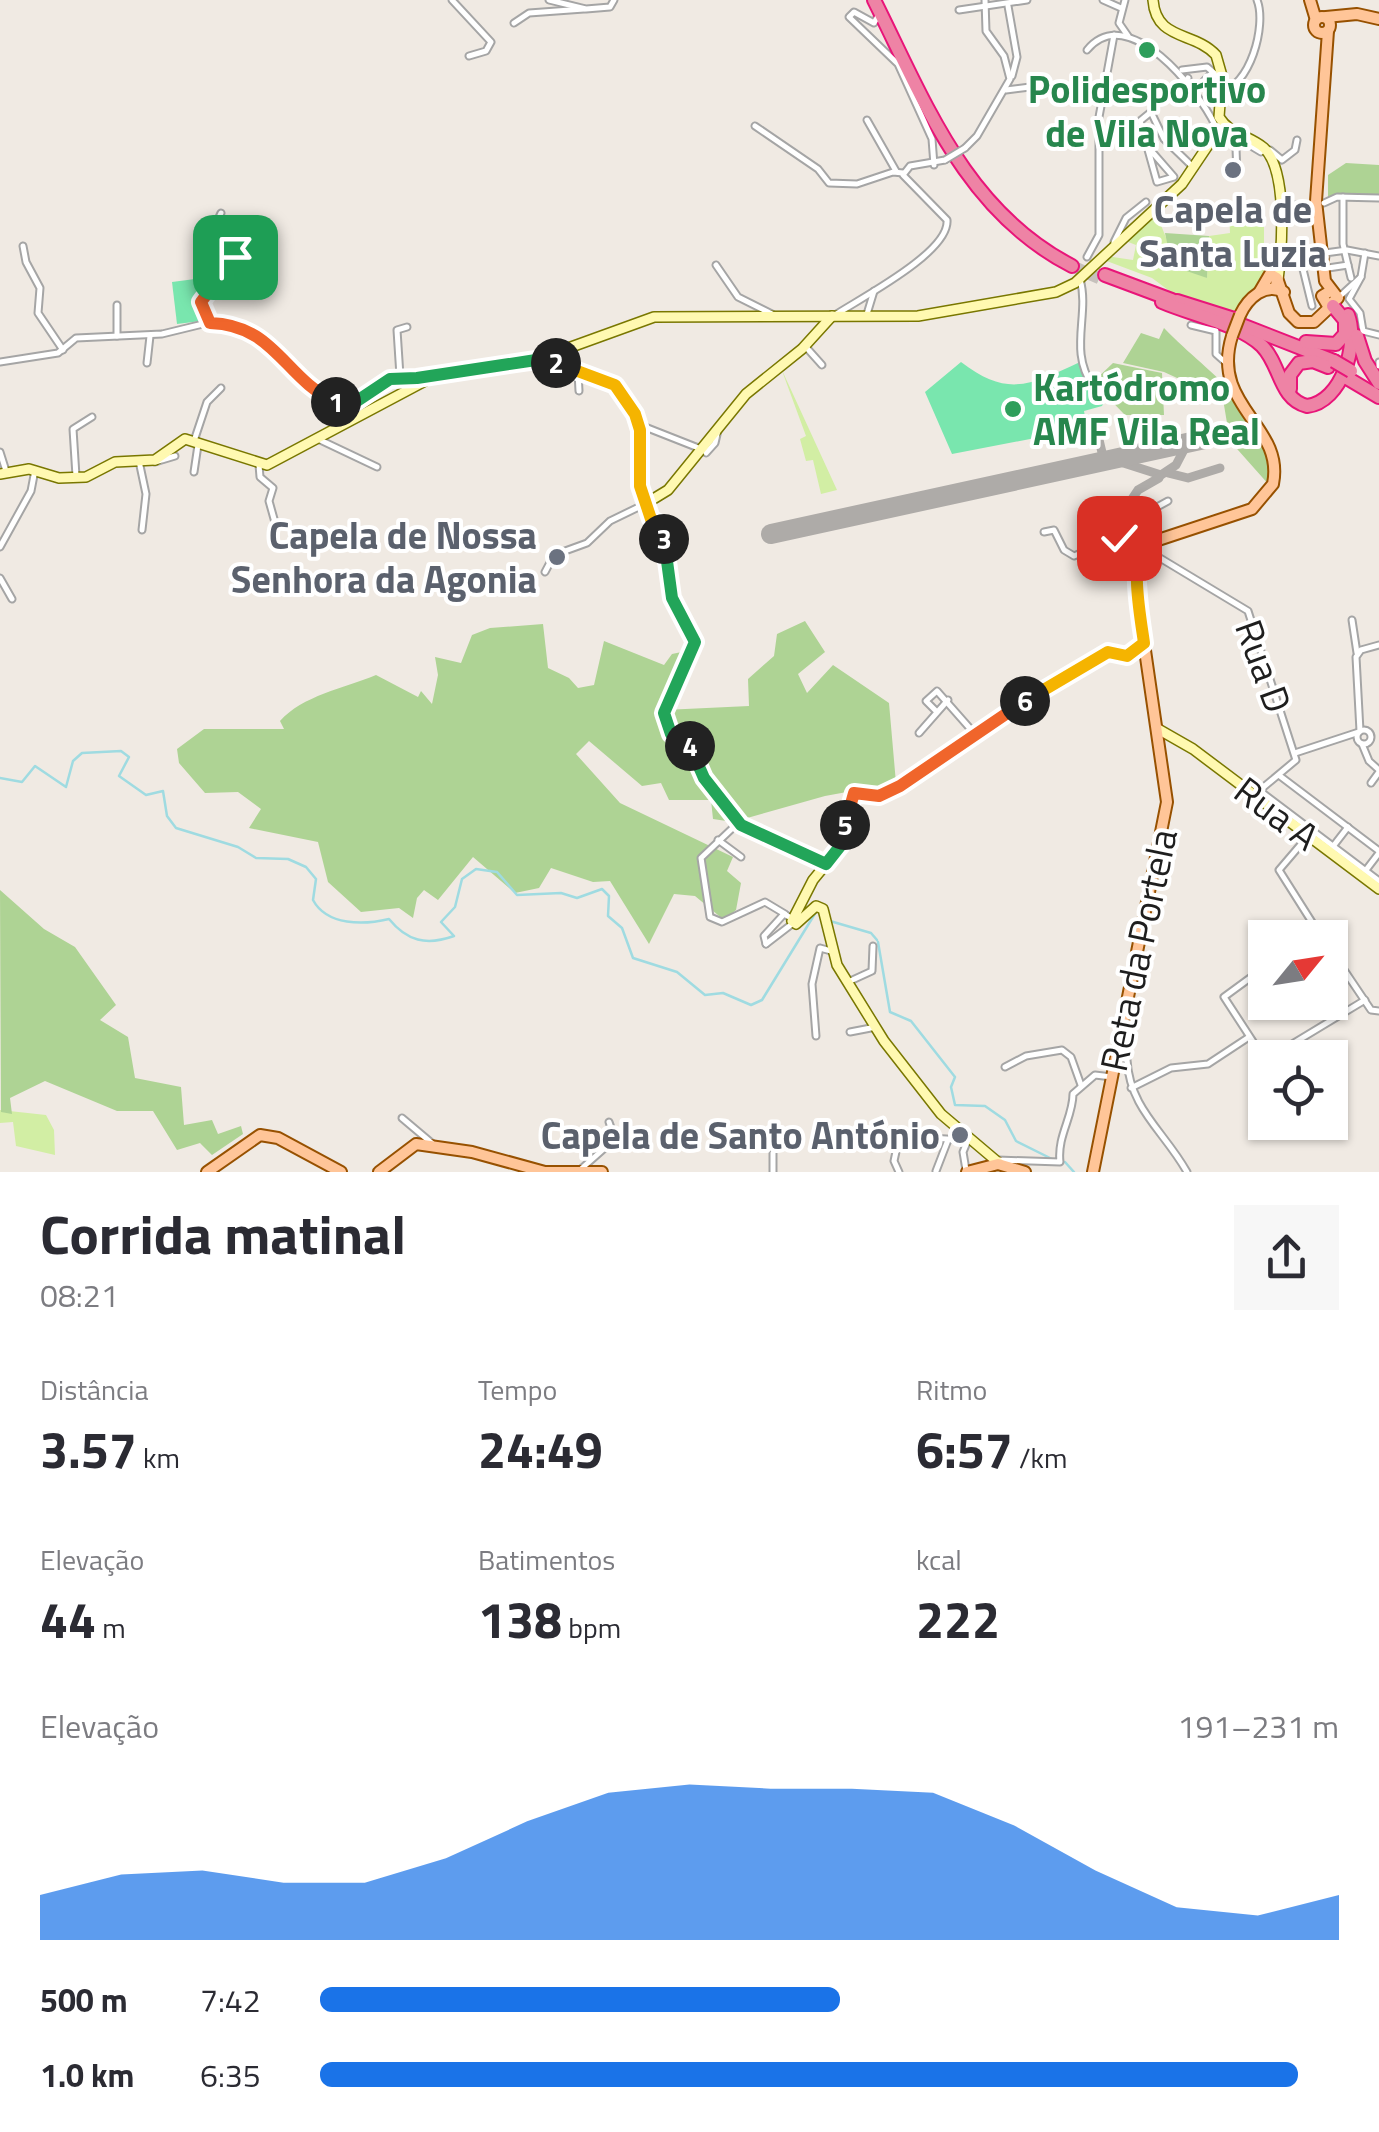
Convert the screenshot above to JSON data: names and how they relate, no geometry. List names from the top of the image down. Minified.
{"streets":{"main road":["Rua A","Reta da Portela"],"street":["Rua D"]},"crossings":[["Rua D","Rua A"],["Rua D","Reta da Portela"],["Rua A","Reta da Portela"]],"places":["Polidesportivo de Vila Nova","Capela de Santa Luzia","Kartódromo AMF Vila Real","Capela de Nossa Senhora da Agonia","Capela de Santo António"],"north":"top right","page":{"pins":["2","1","3","6","4","5"],"heading":["Corrida matinal","08:21"],"stats":[["Distância","3.57 km"],["Tempo","24:49"],["Ritmo","6:57 /km"],["Elevação","44 m"],["Batimentos","138 bpm"],["kcal","222"]],"chart":["Elevação","191–231 m"],"list":[{"name":"500 m","note":"7:42"},{"name":"1.0 km","note":"6:35"}]}}
